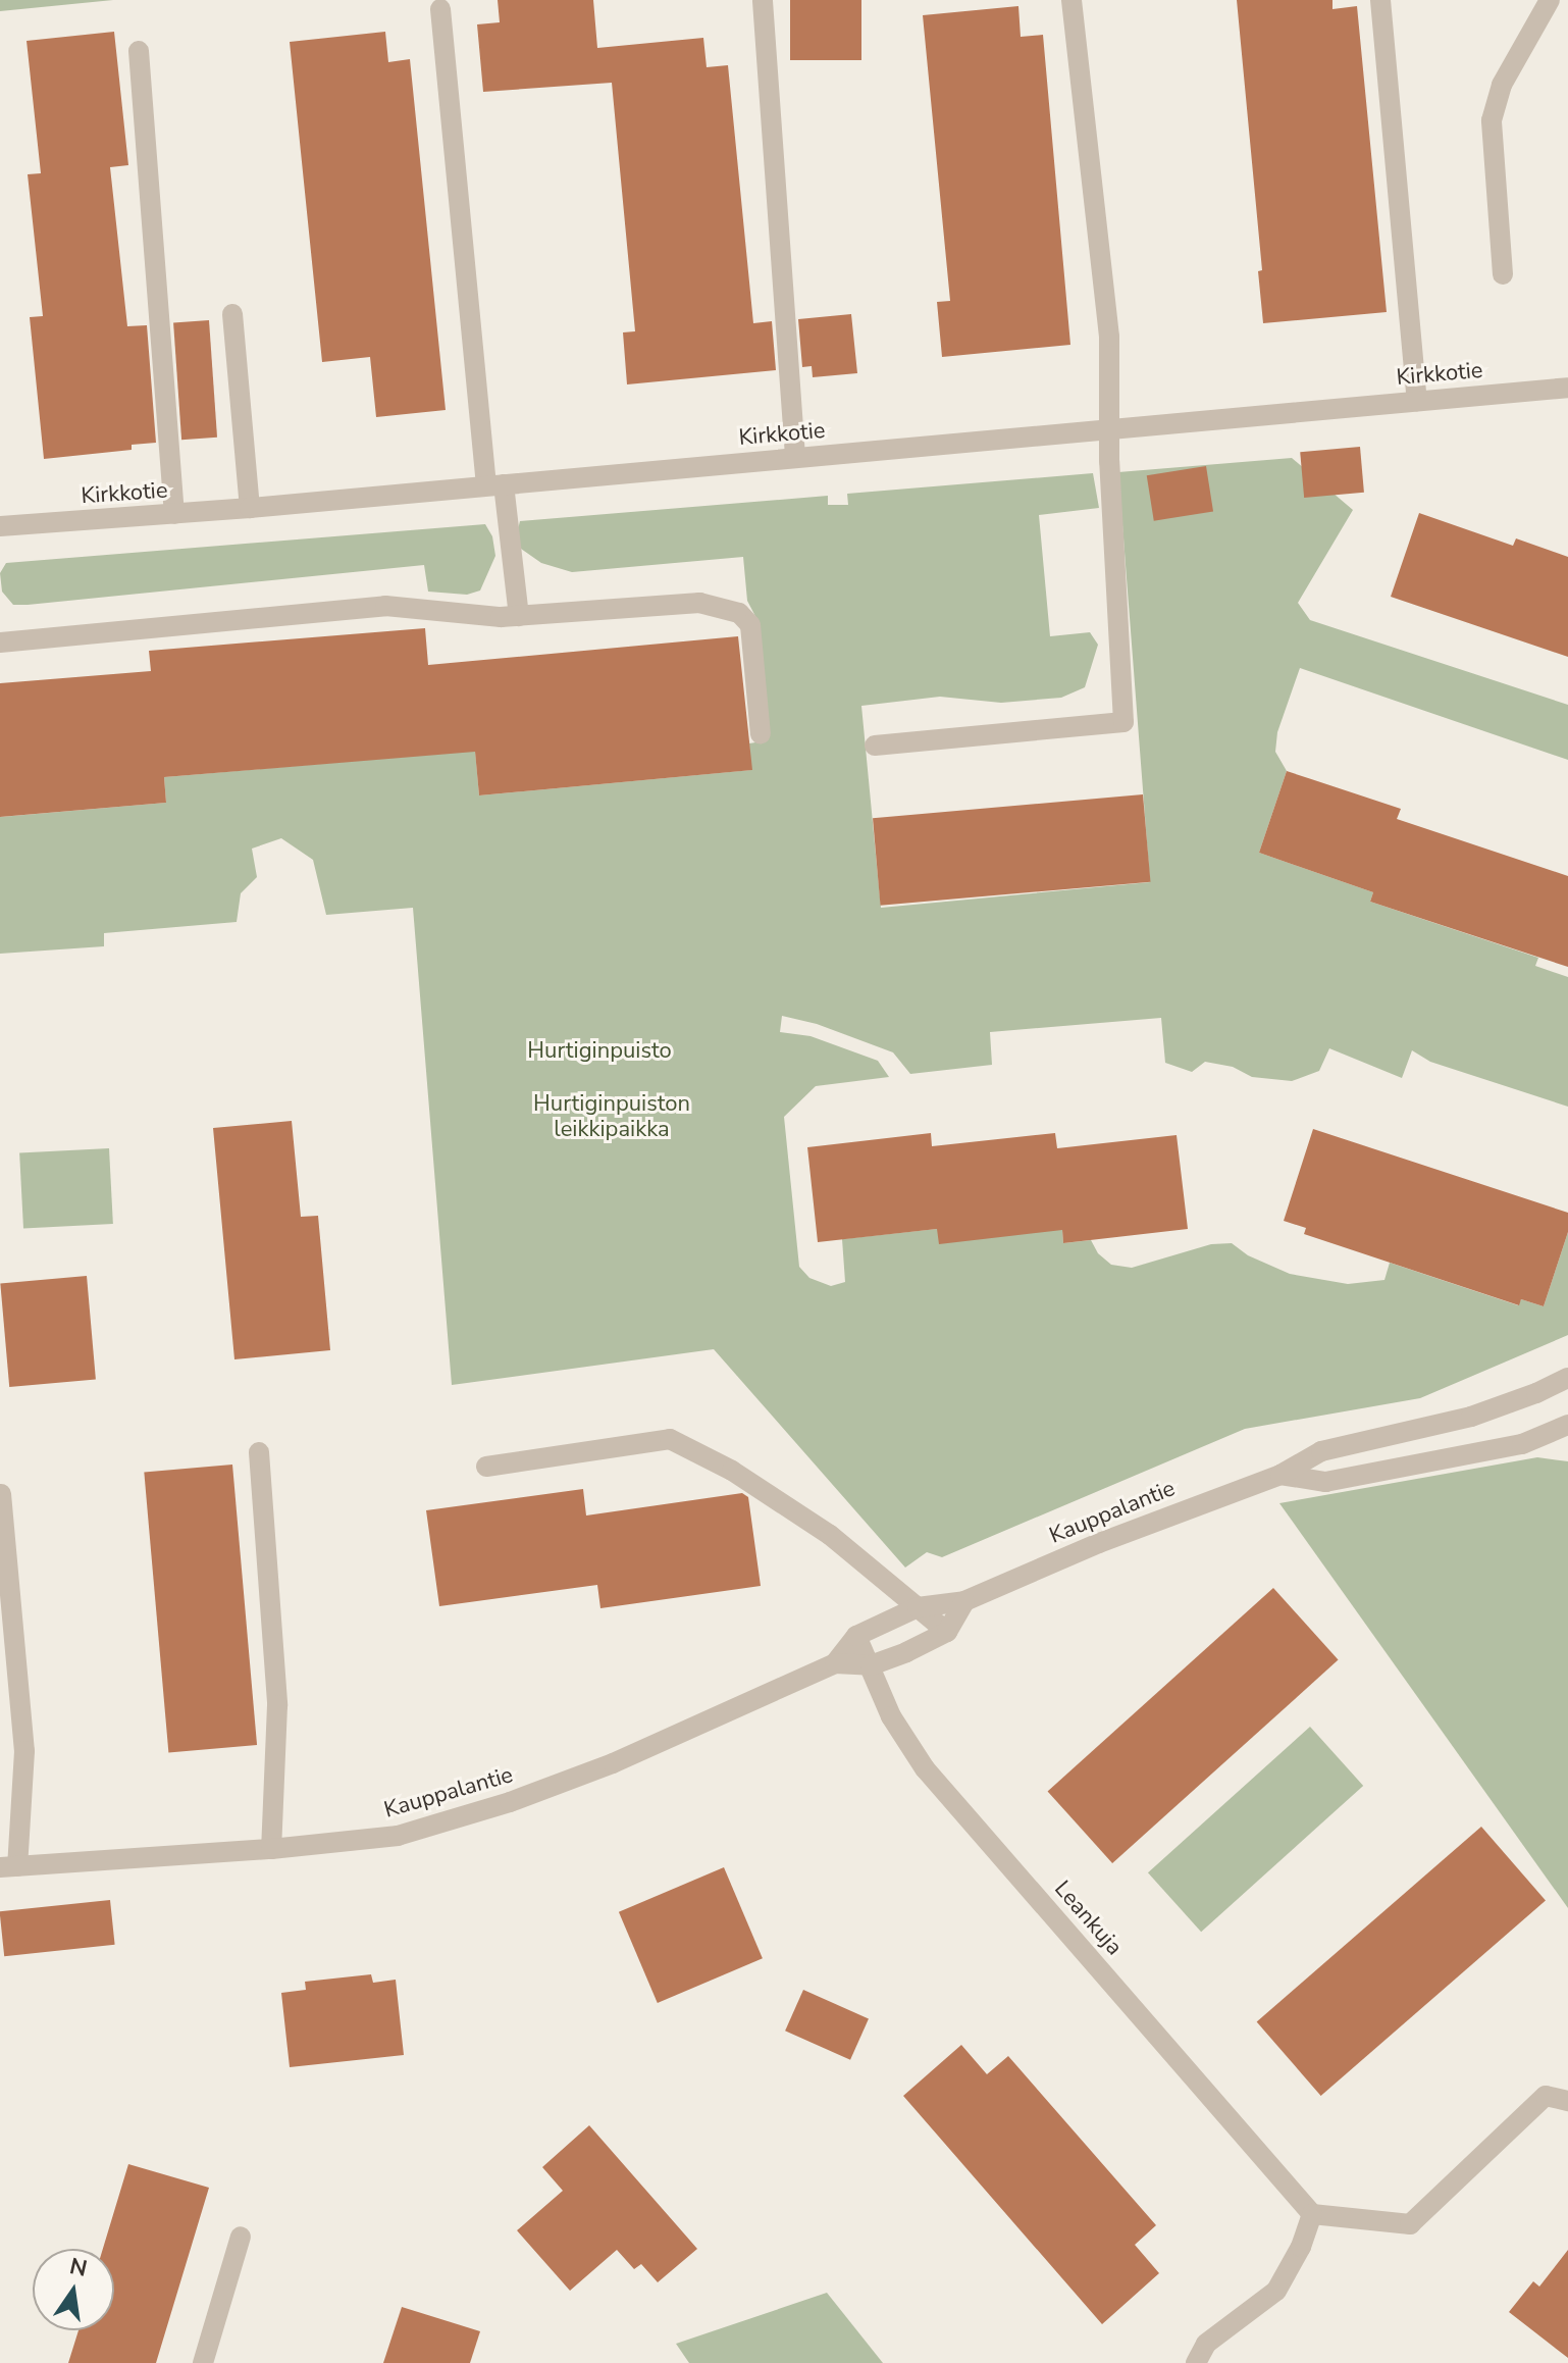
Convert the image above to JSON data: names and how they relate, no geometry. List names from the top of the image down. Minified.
{"streets":{"street":["Kirkkotie","Kauppalantie","Leankuja"]},"crossings":[["Kauppalantie","Leankuja"]],"parks":["Hurtiginpuisto","Hurtiginpuiston leikkipaikka"],"north":"top"}
